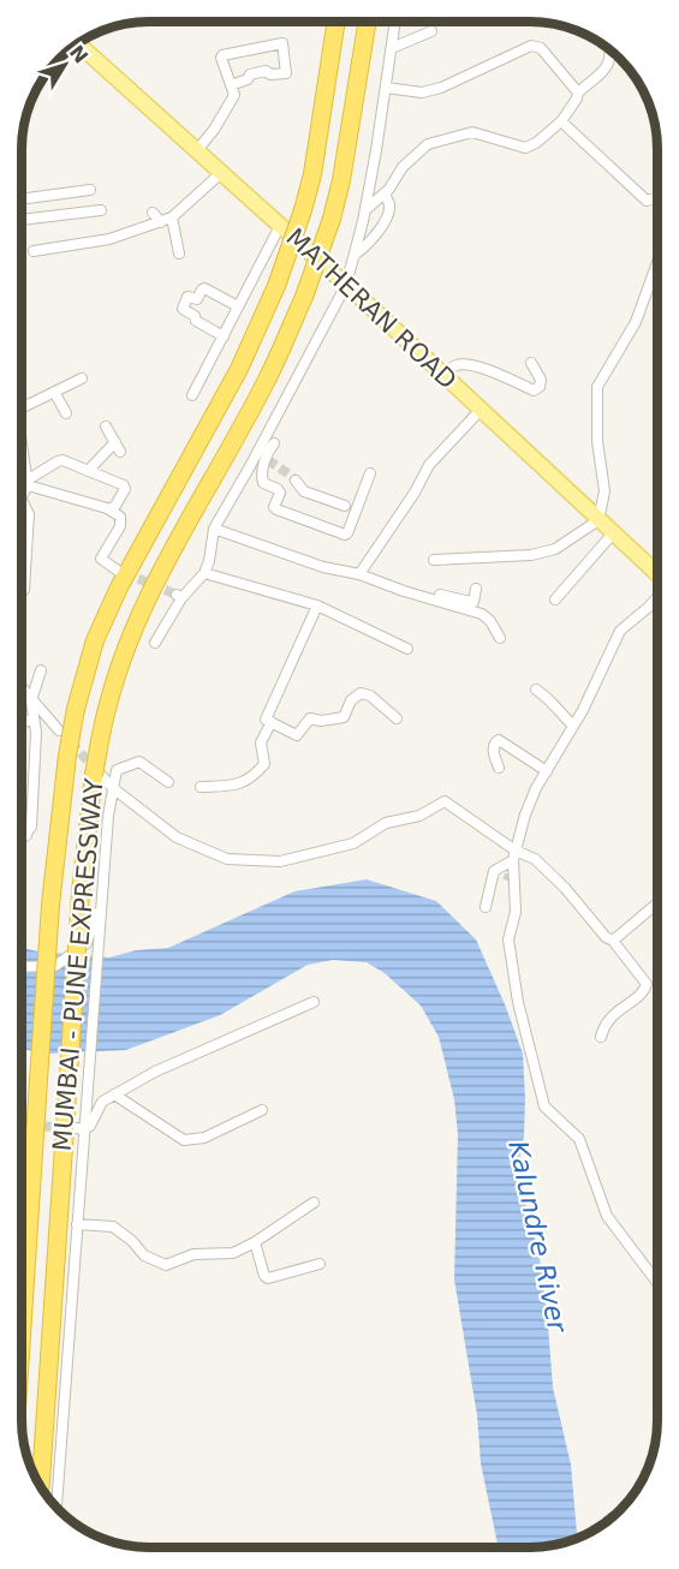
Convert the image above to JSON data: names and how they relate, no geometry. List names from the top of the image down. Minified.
{"streets":{"highway":["MUMBAI - PUNE EXPRESSWAY"],"main road":["MATHERAN ROAD"]},"water":["Kalundre River"],"north":"top right"}
